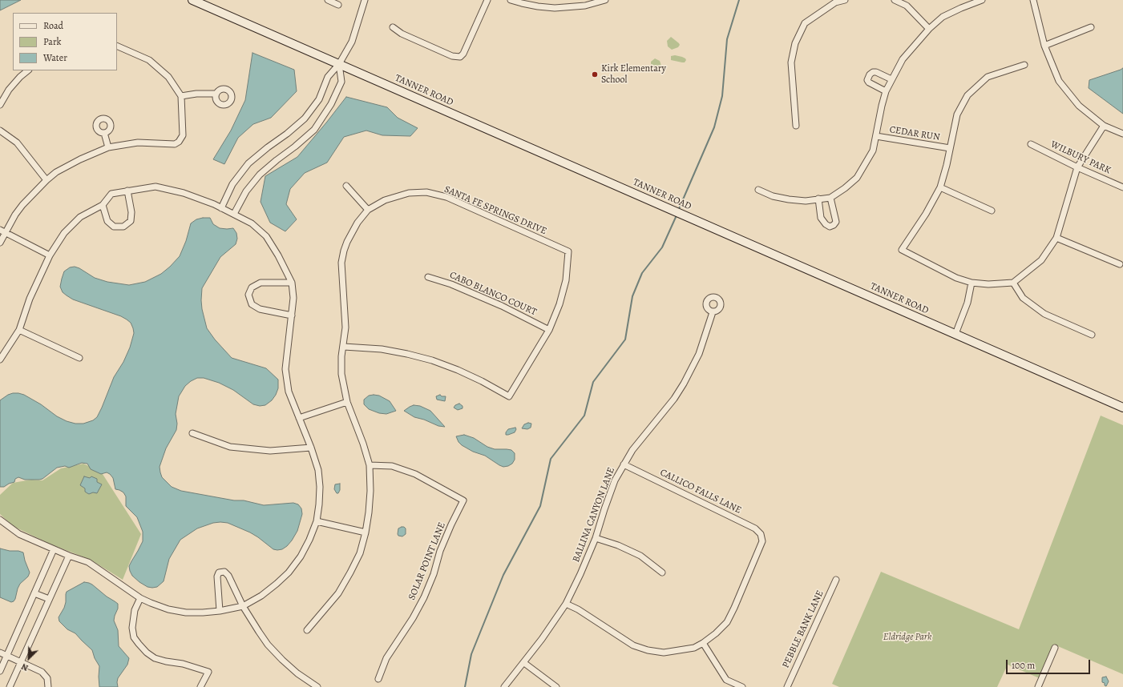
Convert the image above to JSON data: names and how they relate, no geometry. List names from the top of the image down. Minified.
{"streets":{"main road":["TANNER ROAD"],"street":["CEDAR RUN","WILBURY PARK","SANTA FE SPRINGS DRIVE","CABO BLANCO COURT","CALLICO FALLS LANE","BALLINA CANYON LANE","SOLAR POINT LANE","PEBBLE BANK LANE"]},"crossings":[["SANTA FE SPRINGS DRIVE","CABO BLANCO COURT"],["SANTA FE SPRINGS DRIVE","SOLAR POINT LANE"],["CALLICO FALLS LANE","BALLINA CANYON LANE"]],"parks":["Eldridge Park"],"places":["Kirk Elementary School"],"legend":["Road","Park","Water"],"scale_bar":"100 m","north":"bottom left"}
